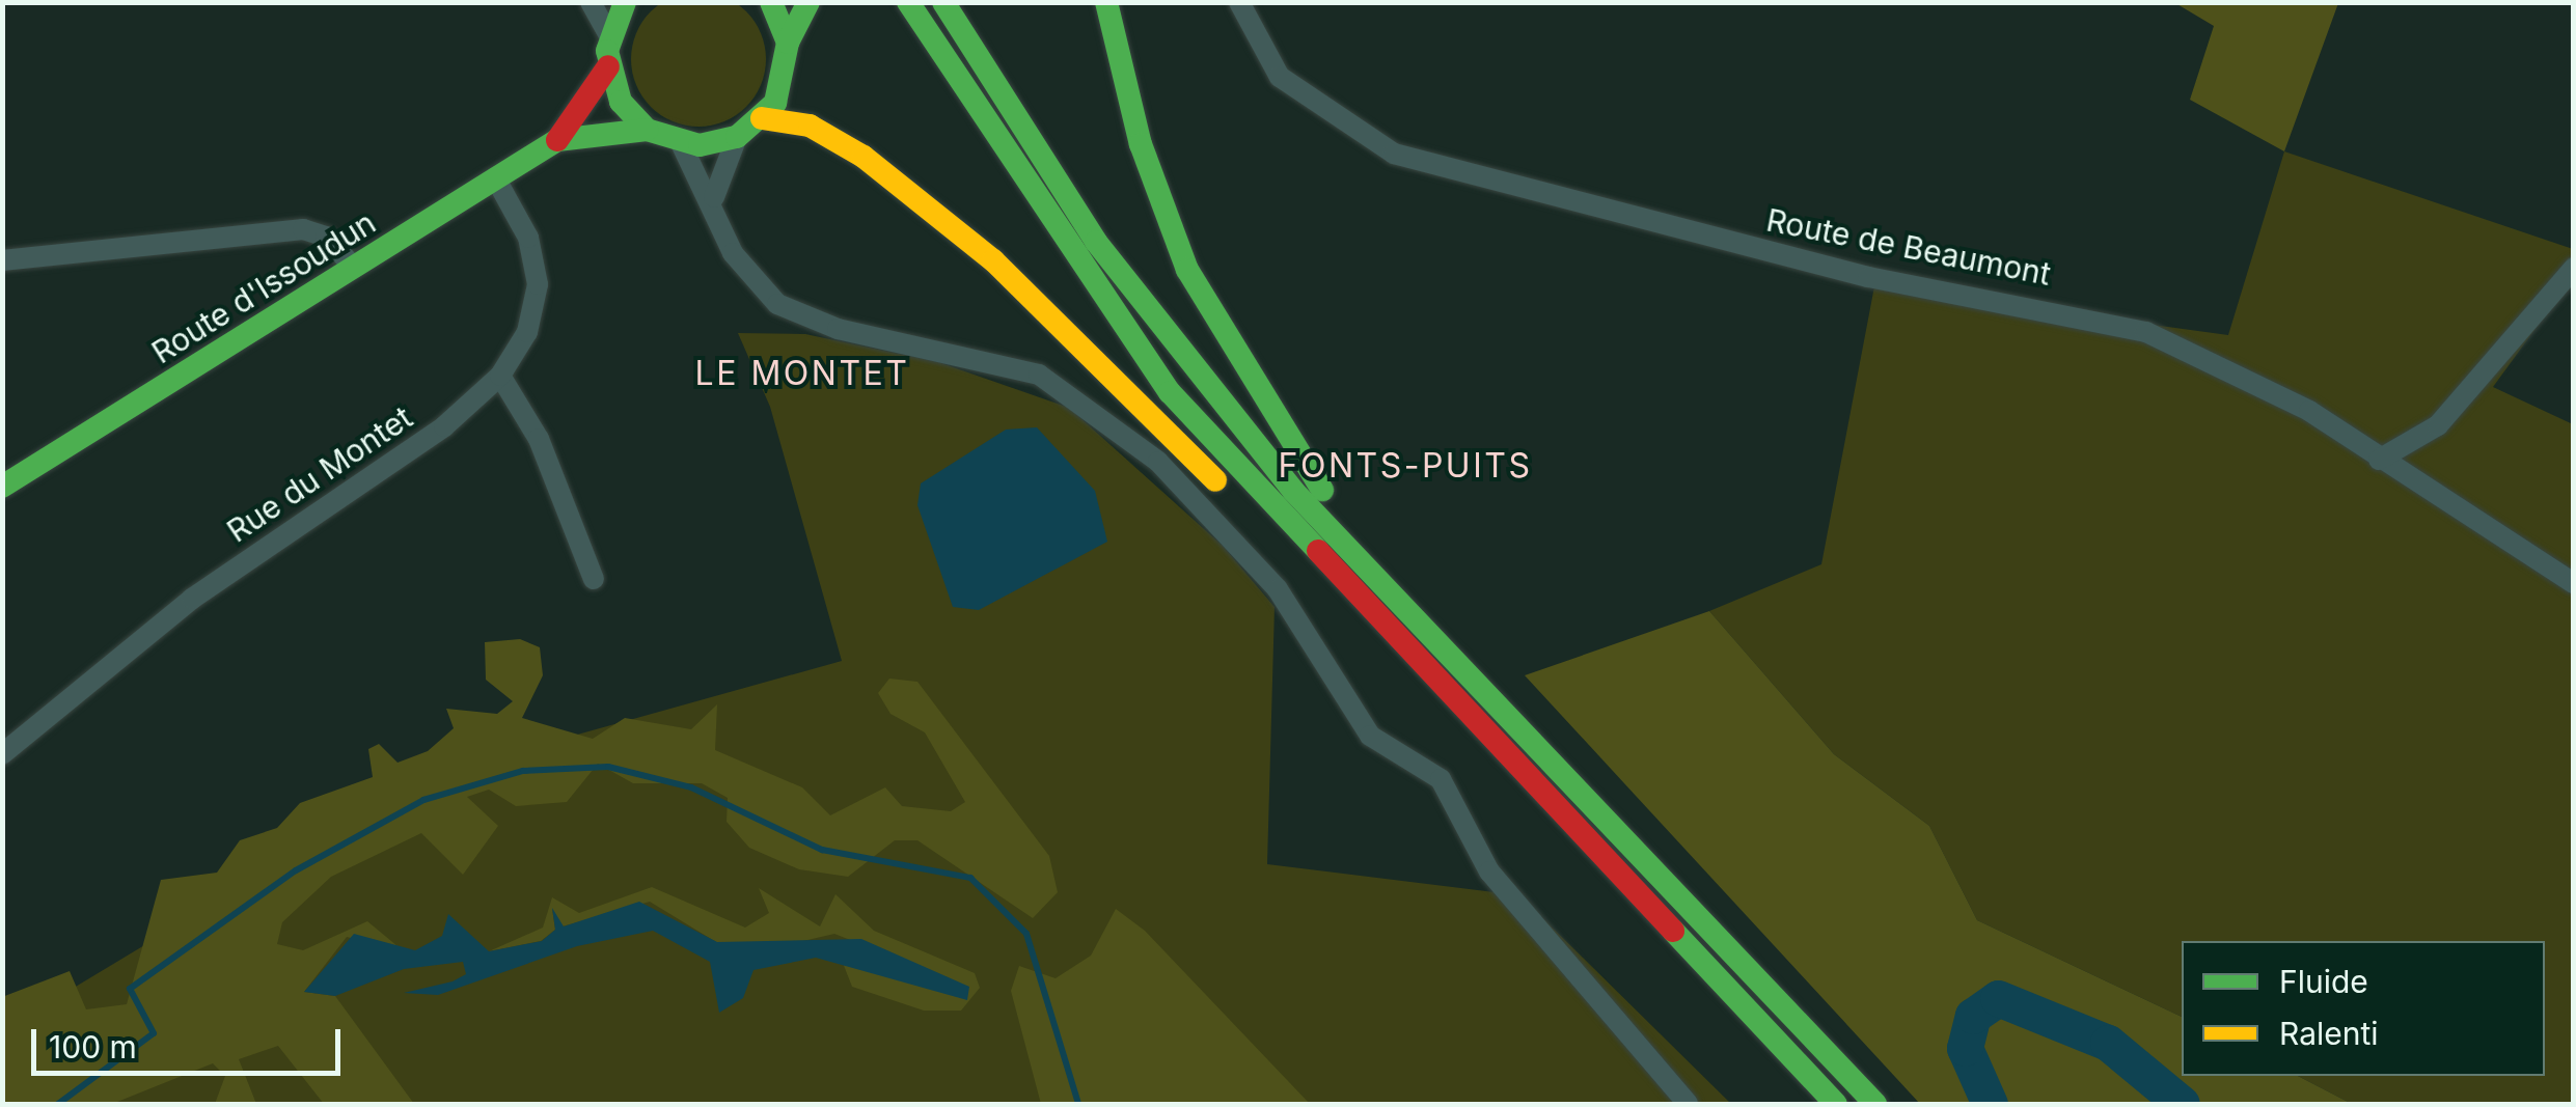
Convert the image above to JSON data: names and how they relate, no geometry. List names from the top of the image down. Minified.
{"streets":{"main road":["Route d'Issoudun"],"street":["Route de Beaumont","Rue du Montet"]},"crossings":[["Route d'Issoudun","Rue du Montet"]],"districts":["LE MONTET","FONTS-PUITS"],"legend":["Fluide","Ralenti"],"scale_bar":"100 m"}
